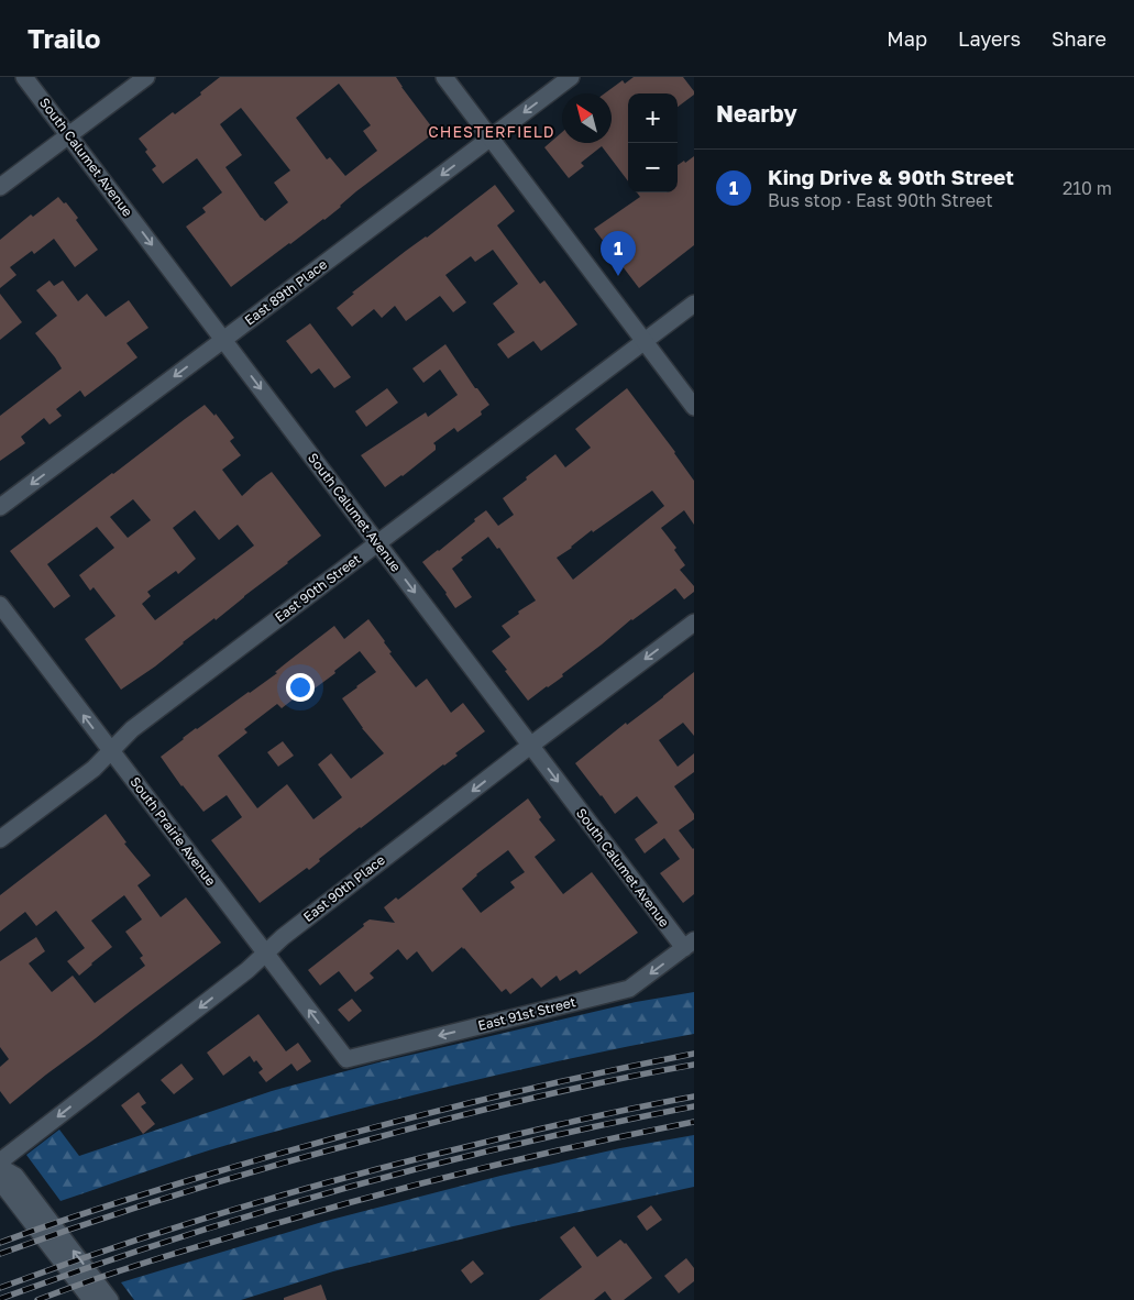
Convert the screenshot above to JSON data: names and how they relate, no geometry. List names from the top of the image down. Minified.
{"streets":{"street":["South Calumet Avenue","East 89th Place","East 90th Street","South Prairie Avenue","East 90th Place","East 91st Street"]},"crossings":[["South Calumet Avenue","East 89th Place"],["South Calumet Avenue","East 90th Street"],["South Calumet Avenue","East 90th Place"],["South Calumet Avenue","East 91st Street"],["East 90th Street","South Prairie Avenue"],["South Prairie Avenue","East 90th Place"],["South Prairie Avenue","East 91st Street"]],"one_way":["South Calumet Avenue","East 89th Place","South Prairie Avenue","East 90th Place","East 91st Street"],"districts":["CHESTERFIELD"],"north":"top left","page":{"header":"Trailo","nav":["Map","Layers","Share"],"heading":"Nearby","map_buttons":["+","−"],"list":[{"mark":"1","name":"King Drive & 90th Street","note":"Bus stop · East 90th Street","value":"210 m"}],"pins":"1"}}
